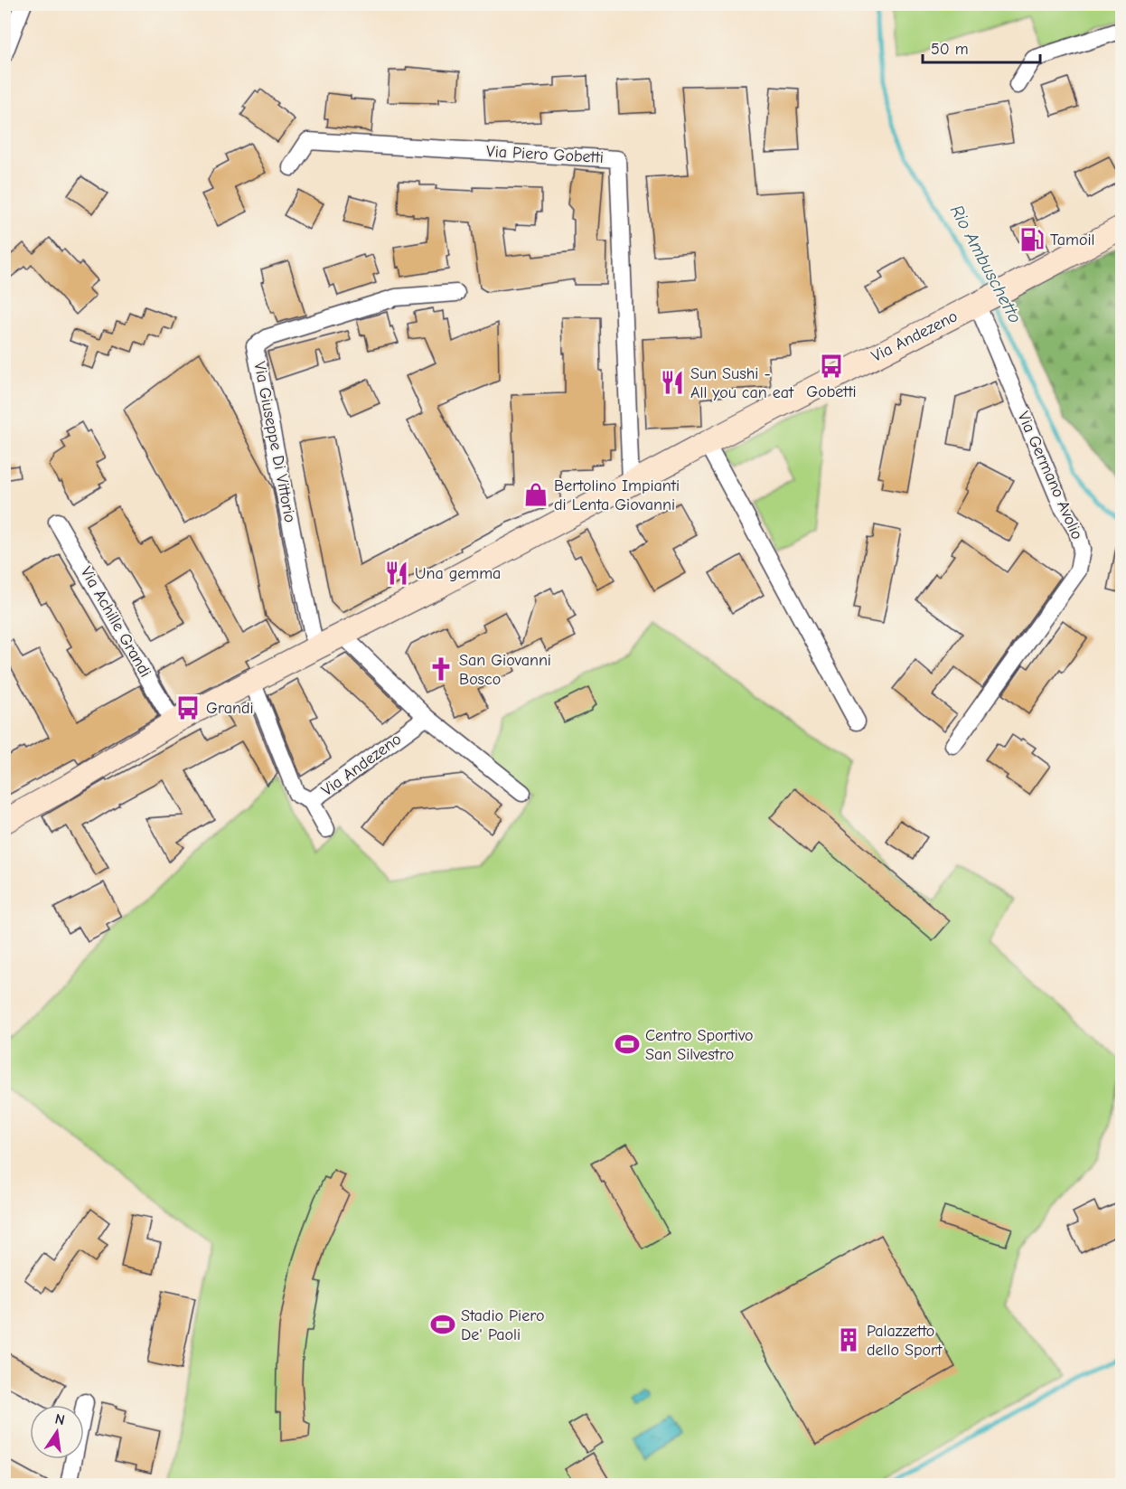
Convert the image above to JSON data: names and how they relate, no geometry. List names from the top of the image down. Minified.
{"streets":{"main road":["Via Andezeno"],"street":["Via Piero Gobetti","Via Giuseppe Di Vittorio","Via Germano Avolio","Via Achille Grandi"]},"crossings":[["Via Piero Gobetti","Via Andezeno"],["Via Andezeno","Via Giuseppe Di Vittorio"],["Via Andezeno","Via Germano Avolio"],["Via Andezeno","Via Achille Grandi"]],"water":["Rio Ambuschetto"],"places":{"fuel station":["Tamoil"],"bus stop":["Gobetti","Grandi"],"restaurant":["Sun Sushi - All you can eat","Una gemma"],"shop":["Bertolino Impianti di Lenta Giovanni"],"church":["San Giovanni Bosco"],"sports":["Centro Sportivo San Silvestro","Stadio Piero De' Paoli"],"building":["Palazzetto dello Sport"]},"scale_bar":"50 m","north":"top"}
